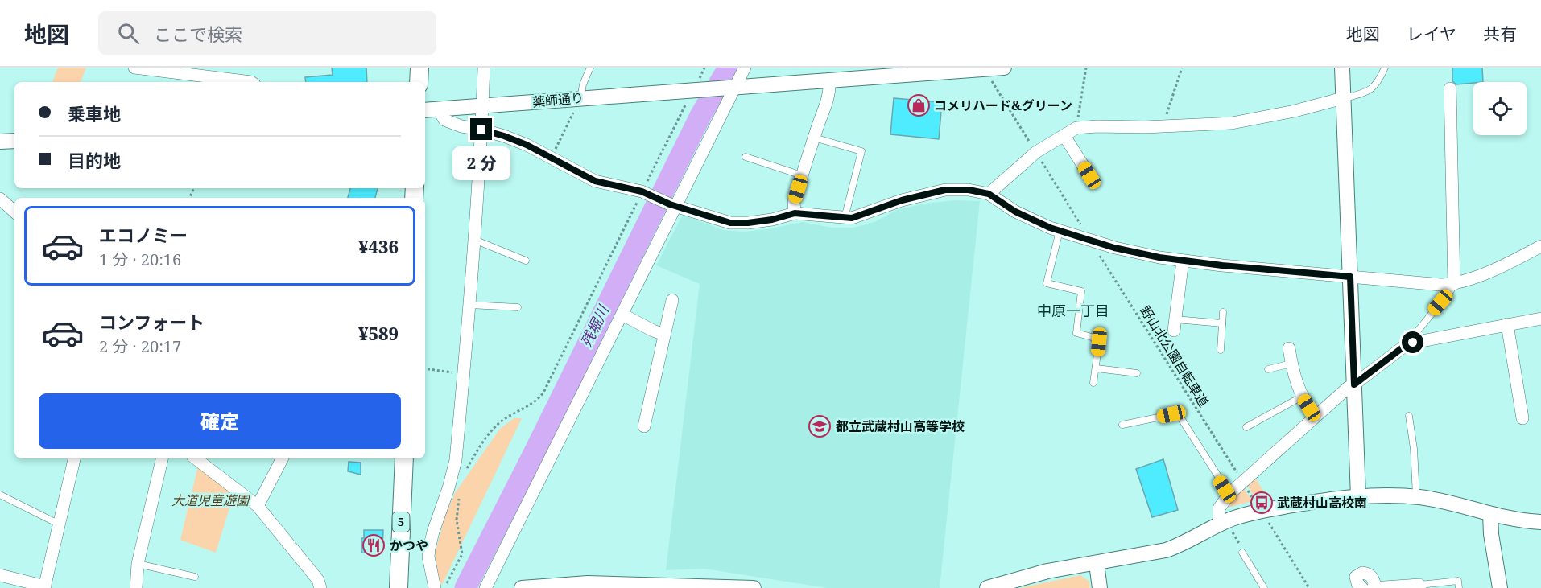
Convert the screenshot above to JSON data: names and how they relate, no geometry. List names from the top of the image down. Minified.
{"streets":{"main road":["5"],"street":["薬師通り"],"path":["野山北公園自転車道"]},"districts":["中原一丁目"],"water":["残堀川"],"parks":["大道児童遊園"],"places":{"shop":["コメリハード&グリーン"],"school or university":["都立武蔵村山高等学校"],"bus stop":["武蔵村山高校南"],"restaurant":["かつや"]},"page":{"header":"地図","search":"ここで検索","nav":["地図","レイヤ","共有"],"banner":["乗車地","目的地"],"bubble":"2 分","list":[{"name":"エコノミー","note":"1 分 · 20:16","value":"¥436"},{"name":"コンフォート","note":"2 分 · 20:17","value":"¥589"}],"buttons":"確定"}}
